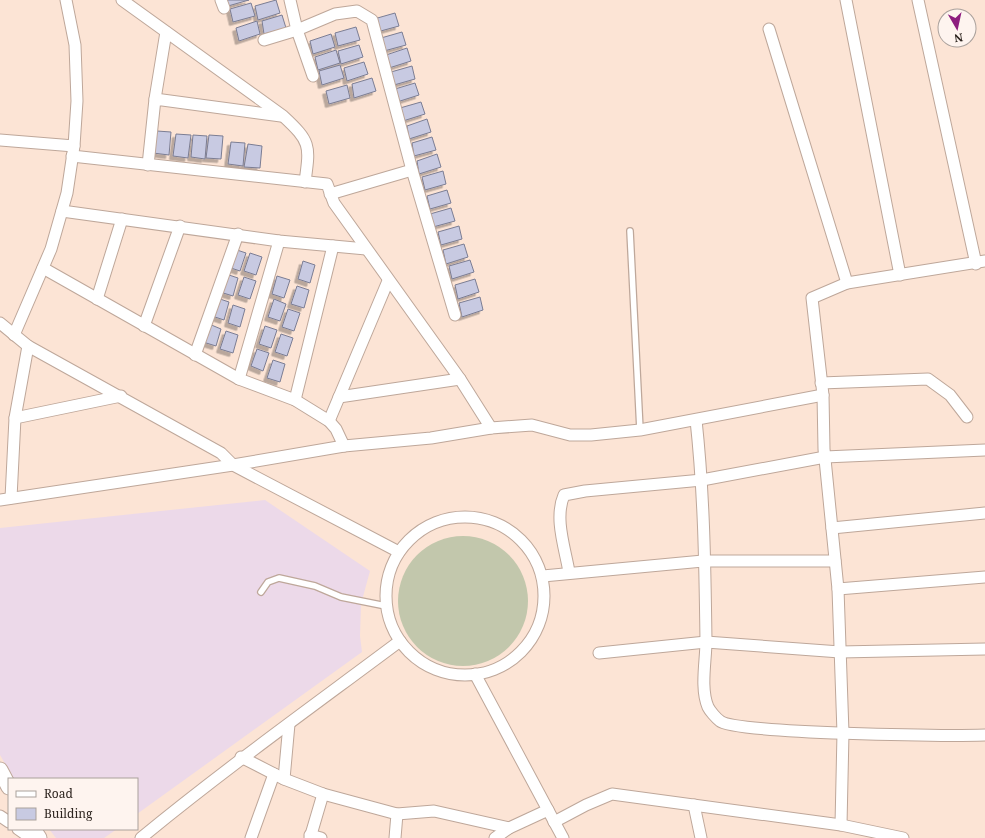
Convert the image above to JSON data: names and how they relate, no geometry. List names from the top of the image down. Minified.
{"legend":["Road","Building"],"north":"bottom"}
